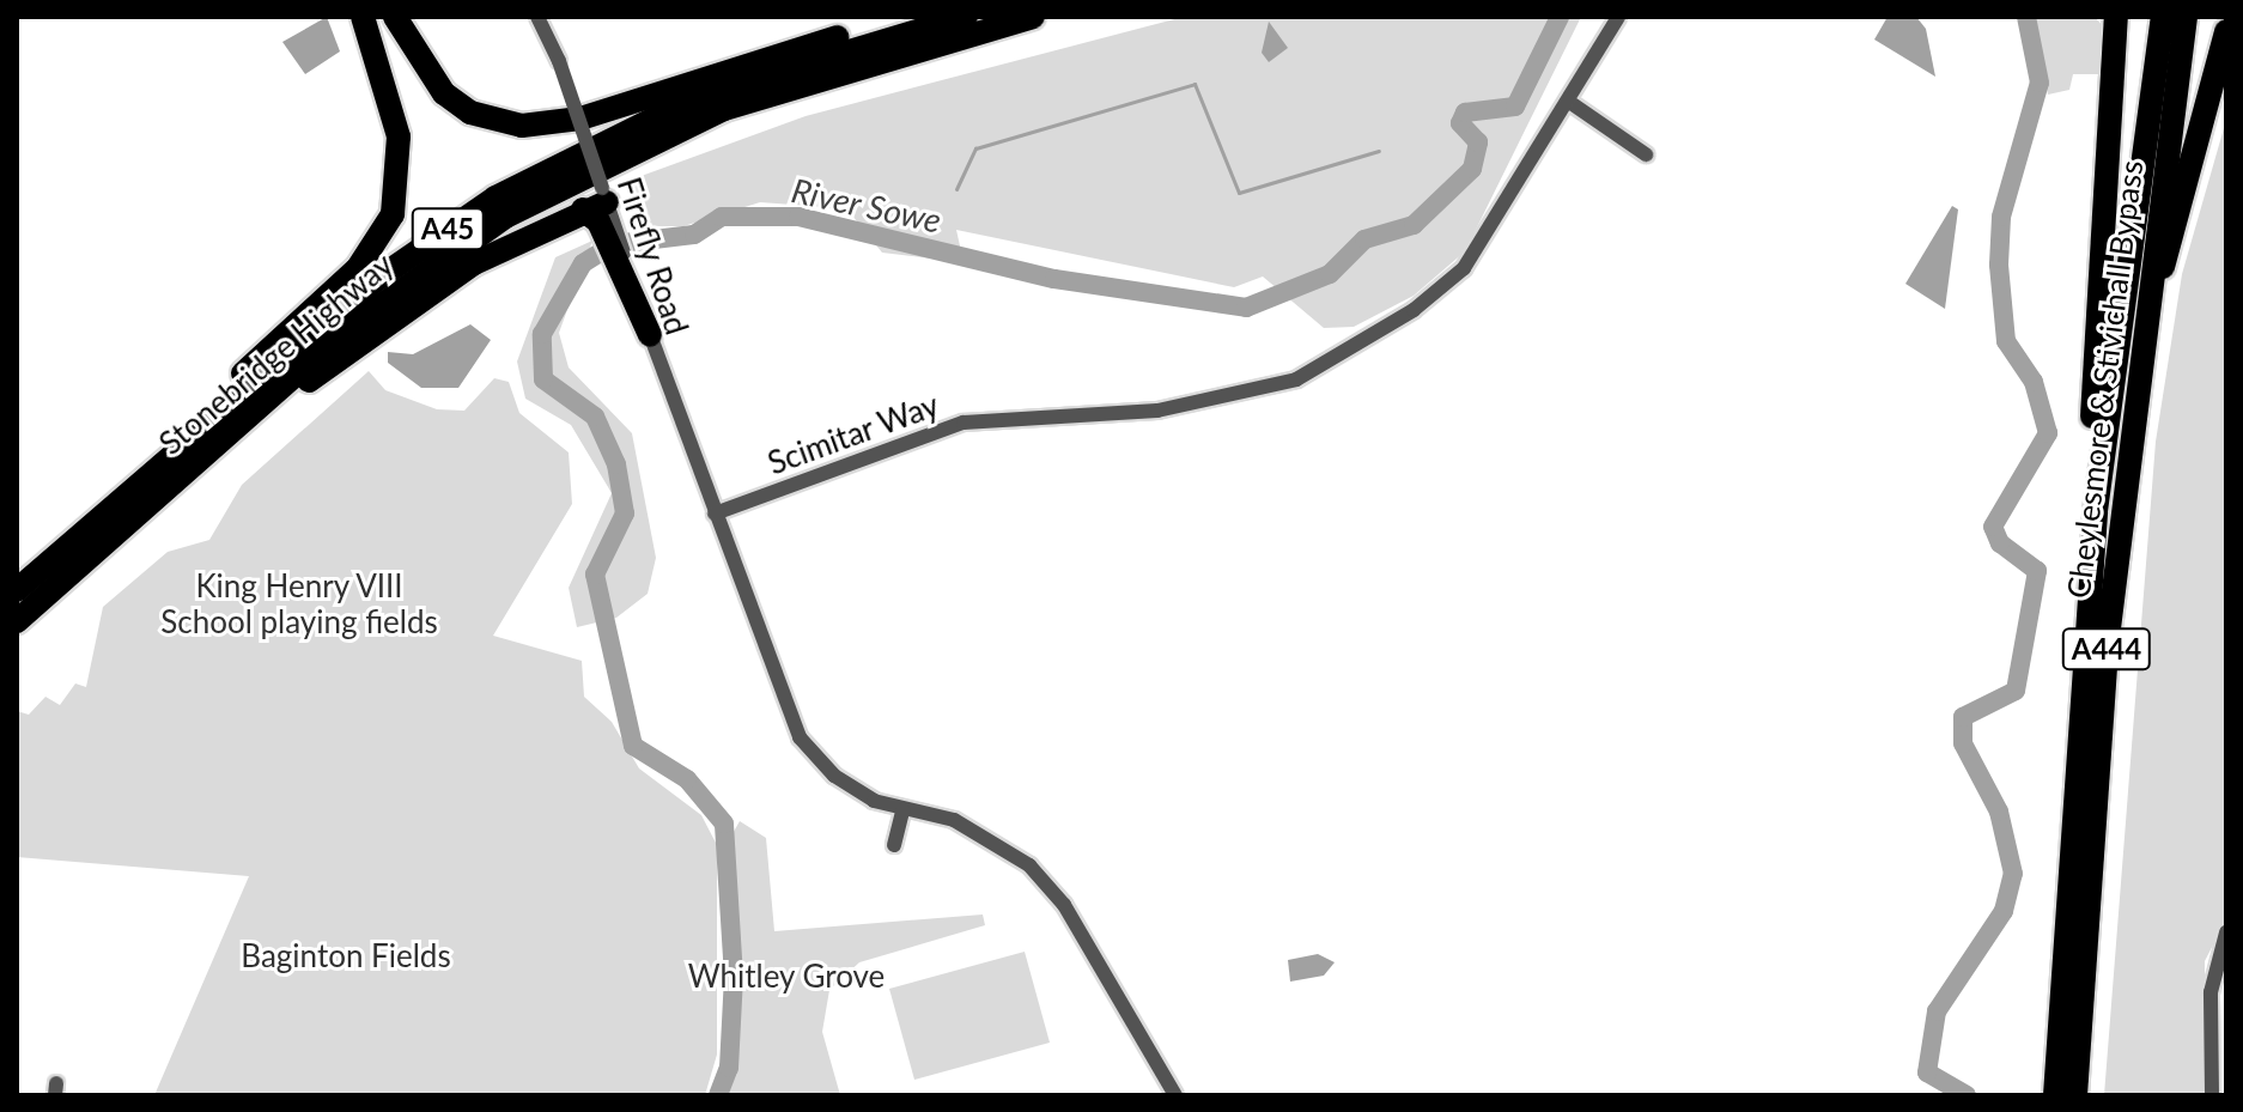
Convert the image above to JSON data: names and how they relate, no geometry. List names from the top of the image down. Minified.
{"streets":{"highway":["A45","Stonebridge Highway","Cheylesmore & Stivichall Bypass","A444"],"street":["Firefly Road","Scimitar Way"]},"crossings":[["Firefly Road","Scimitar Way"]],"water":["River Sowe"],"parks":["King Henry VIII School playing fields","Baginton Fields","Whitley Grove"]}
